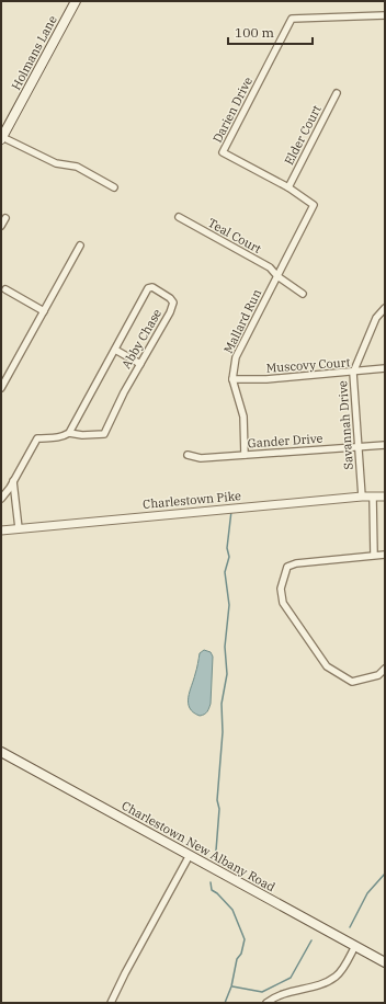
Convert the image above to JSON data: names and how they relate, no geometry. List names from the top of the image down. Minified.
{"streets":{"main road":["Holmans Lane","Charlestown New Albany Road"],"street":["Darien Drive","Elder Court","Teal Court","Mallard Run","Abby Chase","Muscovy Court","Savannah Drive","Gander Drive","Charlestown Pike"]},"crossings":[["Darien Drive","Elder Court"],["Darien Drive","Teal Court"],["Darien Drive","Mallard Run"],["Teal Court","Mallard Run"],["Mallard Run","Muscovy Court"],["Mallard Run","Gander Drive"],["Muscovy Court","Savannah Drive"],["Savannah Drive","Gander Drive"],["Savannah Drive","Charlestown Pike"]],"scale_bar":"100 m"}
